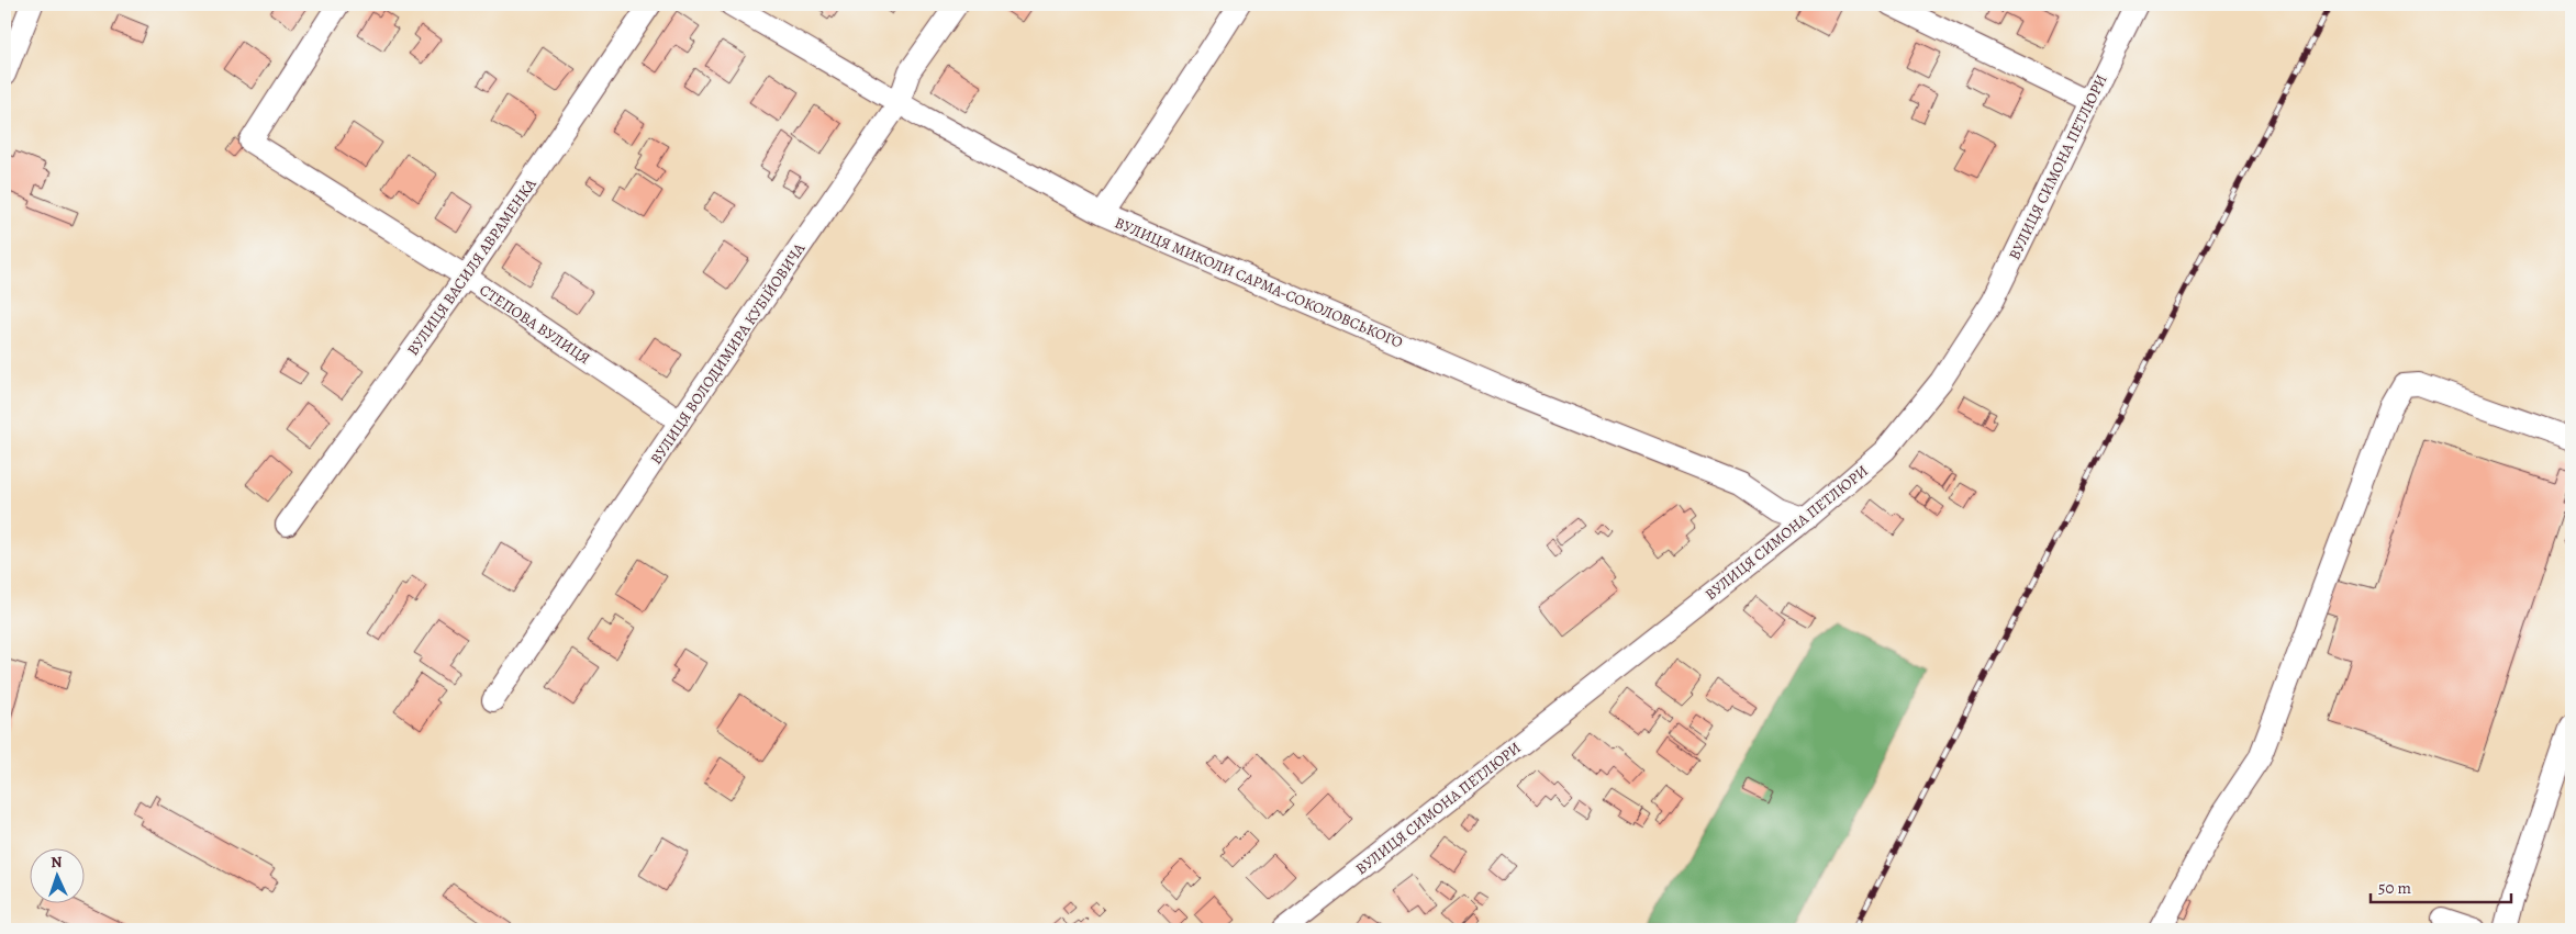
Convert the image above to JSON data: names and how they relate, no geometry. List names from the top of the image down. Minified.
{"streets":{"street":["ВУЛИЦЯ СИМОНА ПЕТЛЮРИ","ВУЛИЦЯ ВАСИЛЯ АВРАМЕНКА","ВУЛИЦЯ МИКОЛИ САРМА-СОКОЛОВСЬКОГО","СТЕПОВА ВУЛИЦЯ","ВУЛИЦЯ ВОЛОДИМИРА КУБІЙОВИЧА"]},"crossings":[["ВУЛИЦЯ СИМОНА ПЕТЛЮРИ","ВУЛИЦЯ МИКОЛИ САРМА-СОКОЛОВСЬКОГО"],["ВУЛИЦЯ ВАСИЛЯ АВРАМЕНКА","СТЕПОВА ВУЛИЦЯ"],["ВУЛИЦЯ МИКОЛИ САРМА-СОКОЛОВСЬКОГО","ВУЛИЦЯ ВОЛОДИМИРА КУБІЙОВИЧА"],["СТЕПОВА ВУЛИЦЯ","ВУЛИЦЯ ВОЛОДИМИРА КУБІЙОВИЧА"]],"scale_bar":"50 m","north":"top"}
